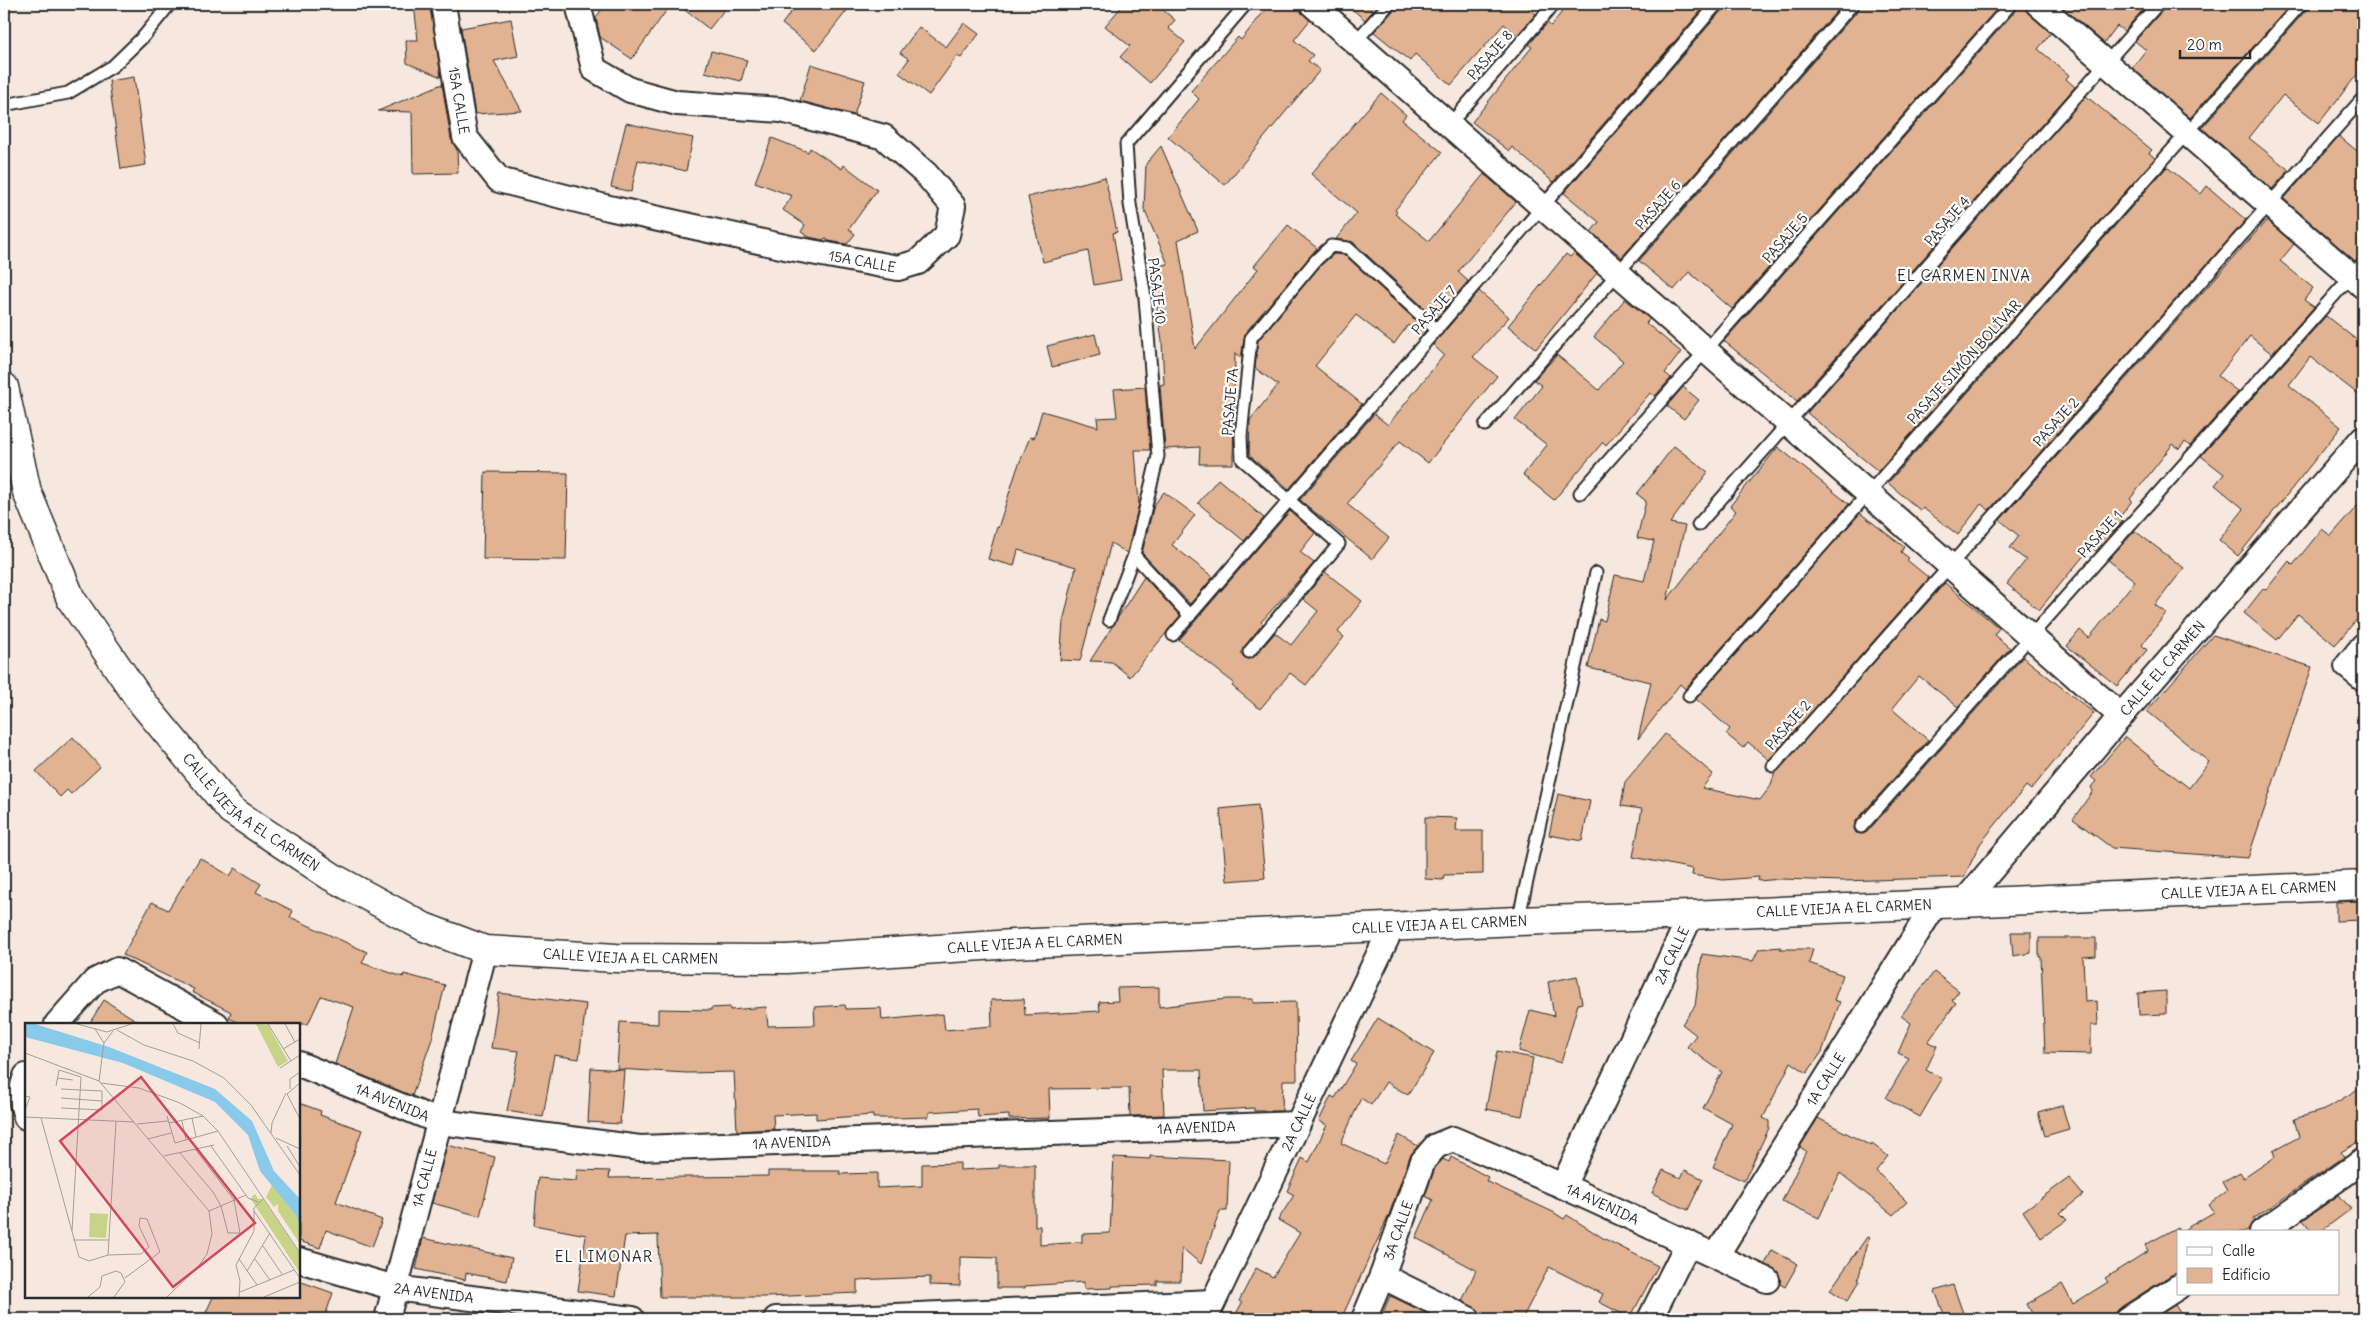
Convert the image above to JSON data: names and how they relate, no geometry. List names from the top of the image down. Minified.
{"streets":{"street":["15A CALLE","CALLE EL CARMEN","CALLE VIEJA A EL CARMEN","2A CALLE","1A CALLE","1A AVENIDA","3A CALLE","2A AVENIDA"],"lane":["PASAJE 8","PASAJE 6","PASAJE 4","PASAJE 5","PASAJE 10","PASAJE 7","PASAJE SIMÓN BOLÍVAR","PASAJE 7A","PASAJE 2","PASAJE 1"]},"crossings":[["PASAJE 7","PASAJE 7A"],["CALLE EL CARMEN","CALLE VIEJA A EL CARMEN"],["CALLE VIEJA A EL CARMEN","2A CALLE"],["CALLE VIEJA A EL CARMEN","1A CALLE"],["2A CALLE","1A AVENIDA"],["1A CALLE","1A AVENIDA"],["1A CALLE","2A AVENIDA"],["1A AVENIDA","3A CALLE"]],"districts":["EL CARMEN INVA","EL LIMONAR"],"legend":["Calle","Edificio"],"scale_bar":"20 m"}
